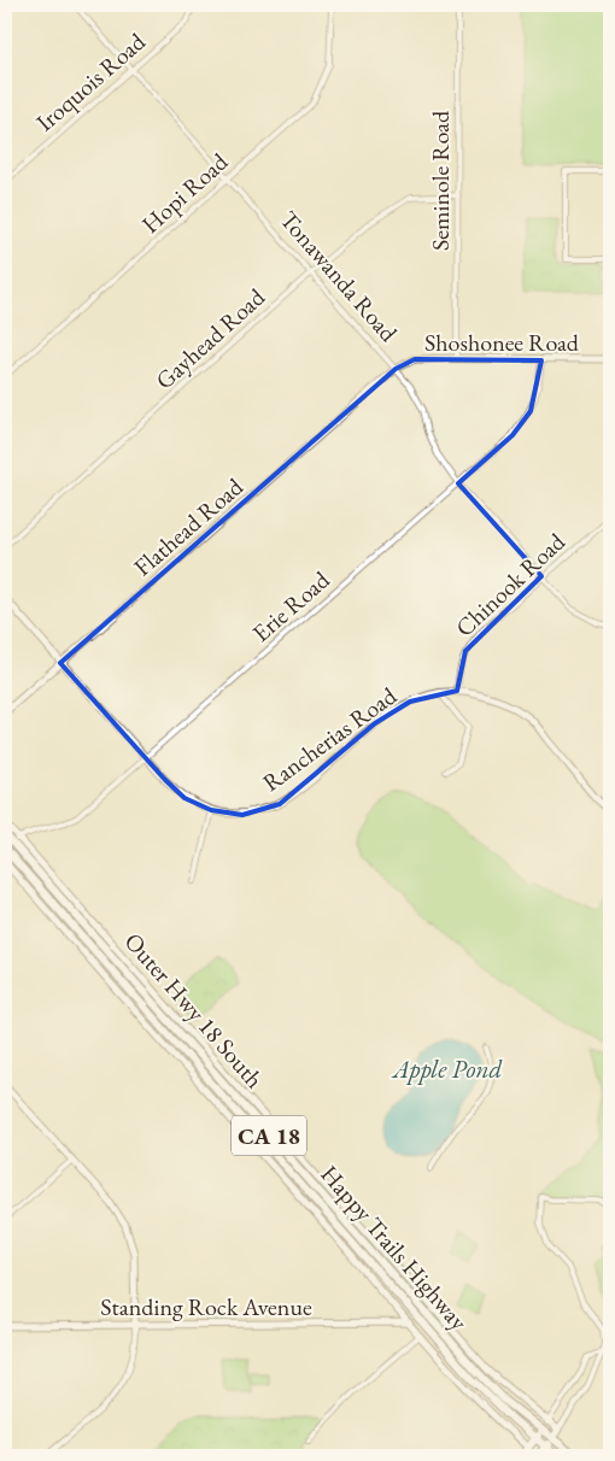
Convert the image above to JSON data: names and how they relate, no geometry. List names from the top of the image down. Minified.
{"streets":{"main road":["CA 18","Happy Trails Highway"],"street":["Iroquois Road","Seminole Road","Hopi Road","Tonawanda Road","Gayhead Road","Shoshonee Road","Flathead Road","Chinook Road","Erie Road","Rancherias Road","Outer Hwy 18 South","Standing Rock Avenue"]},"crossings":[["Iroquois Road","Tonawanda Road"],["Seminole Road","Gayhead Road"],["Seminole Road","Shoshonee Road"],["Hopi Road","Tonawanda Road"],["Tonawanda Road","Gayhead Road"],["Tonawanda Road","Shoshonee Road"],["Tonawanda Road","Flathead Road"],["Tonawanda Road","Chinook Road"],["Tonawanda Road","Erie Road"],["Shoshonee Road","Flathead Road"],["Shoshonee Road","Erie Road"],["Flathead Road","Rancherias Road"],["Chinook Road","Rancherias Road"],["Erie Road","Rancherias Road"],["Erie Road","Outer Hwy 18 South"]],"water":["Apple Pond"]}
